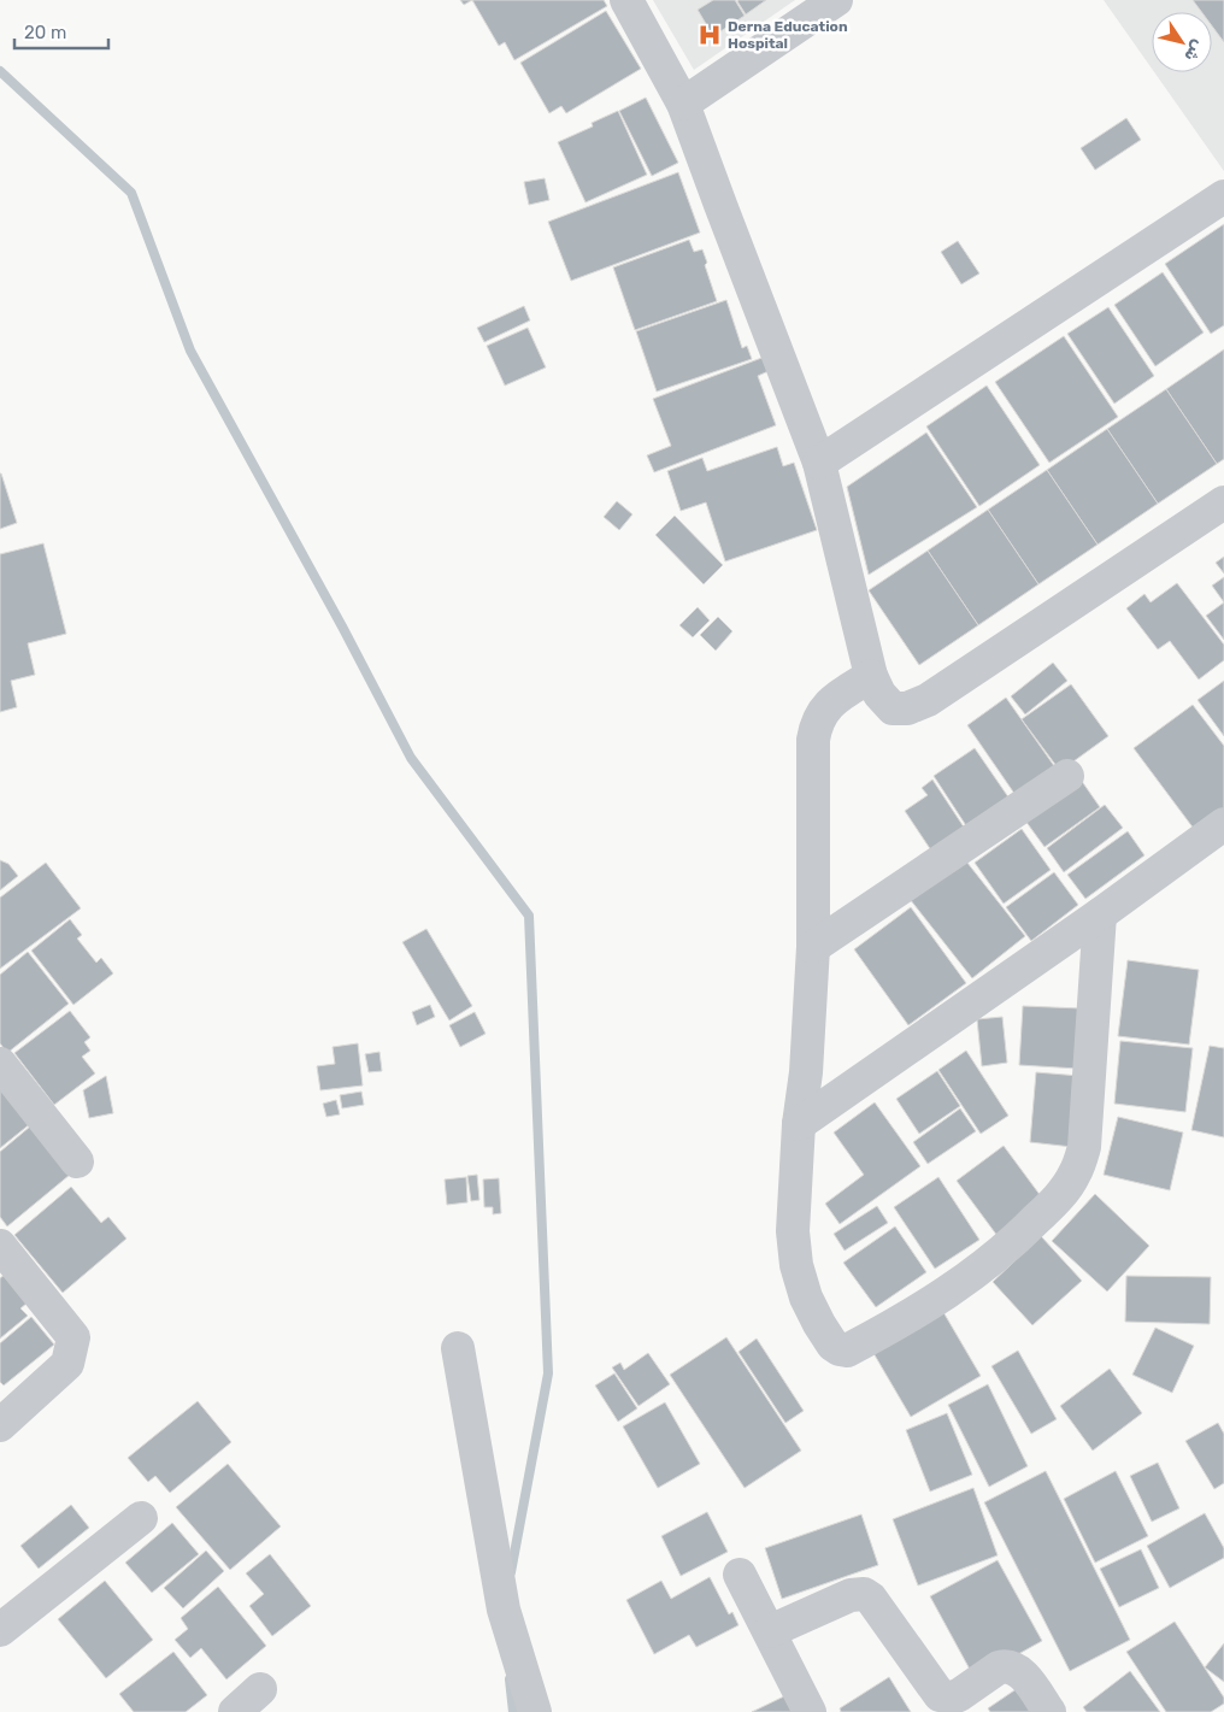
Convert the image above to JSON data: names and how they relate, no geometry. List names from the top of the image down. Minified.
{"places":{"hospital":["Derna Education Hospital"]},"scale_bar":"20 m","north":"bottom right"}
